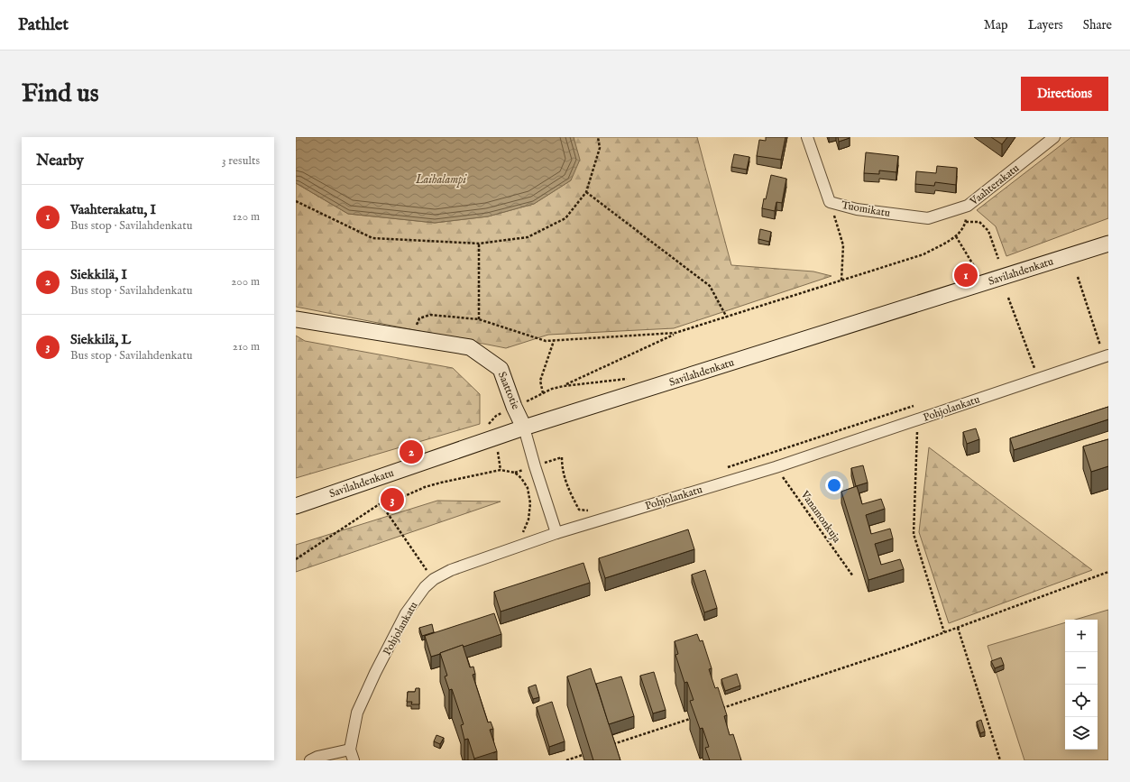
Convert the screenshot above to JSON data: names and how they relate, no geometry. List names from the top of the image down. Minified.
{"streets":{"main road":["Savilahdenkatu","Saattotie"],"street":["Vaahterakatu","Tuomikatu","Pohjolankatu"],"path":["Vanamonkuja"]},"crossings":[["Vaahterakatu","Tuomikatu"],["Savilahdenkatu","Saattotie"],["Saattotie","Pohjolankatu"],["Pohjolankatu","Vanamonkuja"]],"water":["Laihalampi"],"page":{"header":"Pathlet","nav":["Map","Layers","Share"],"buttons":"Directions","title":"Find us","heading":["Nearby","3 results"],"list":[{"mark":"1","name":"Vaahterakatu, I","note":"Bus stop · Savilahdenkatu","value":"120 m"},{"mark":"2","name":"Siekkilä, I","note":"Bus stop · Savilahdenkatu","value":"200 m"},{"mark":"3","name":"Siekkilä, L","note":"Bus stop · Savilahdenkatu","value":"210 m"}],"pins":["1","2","3"],"map_buttons":["+","−"]}}
